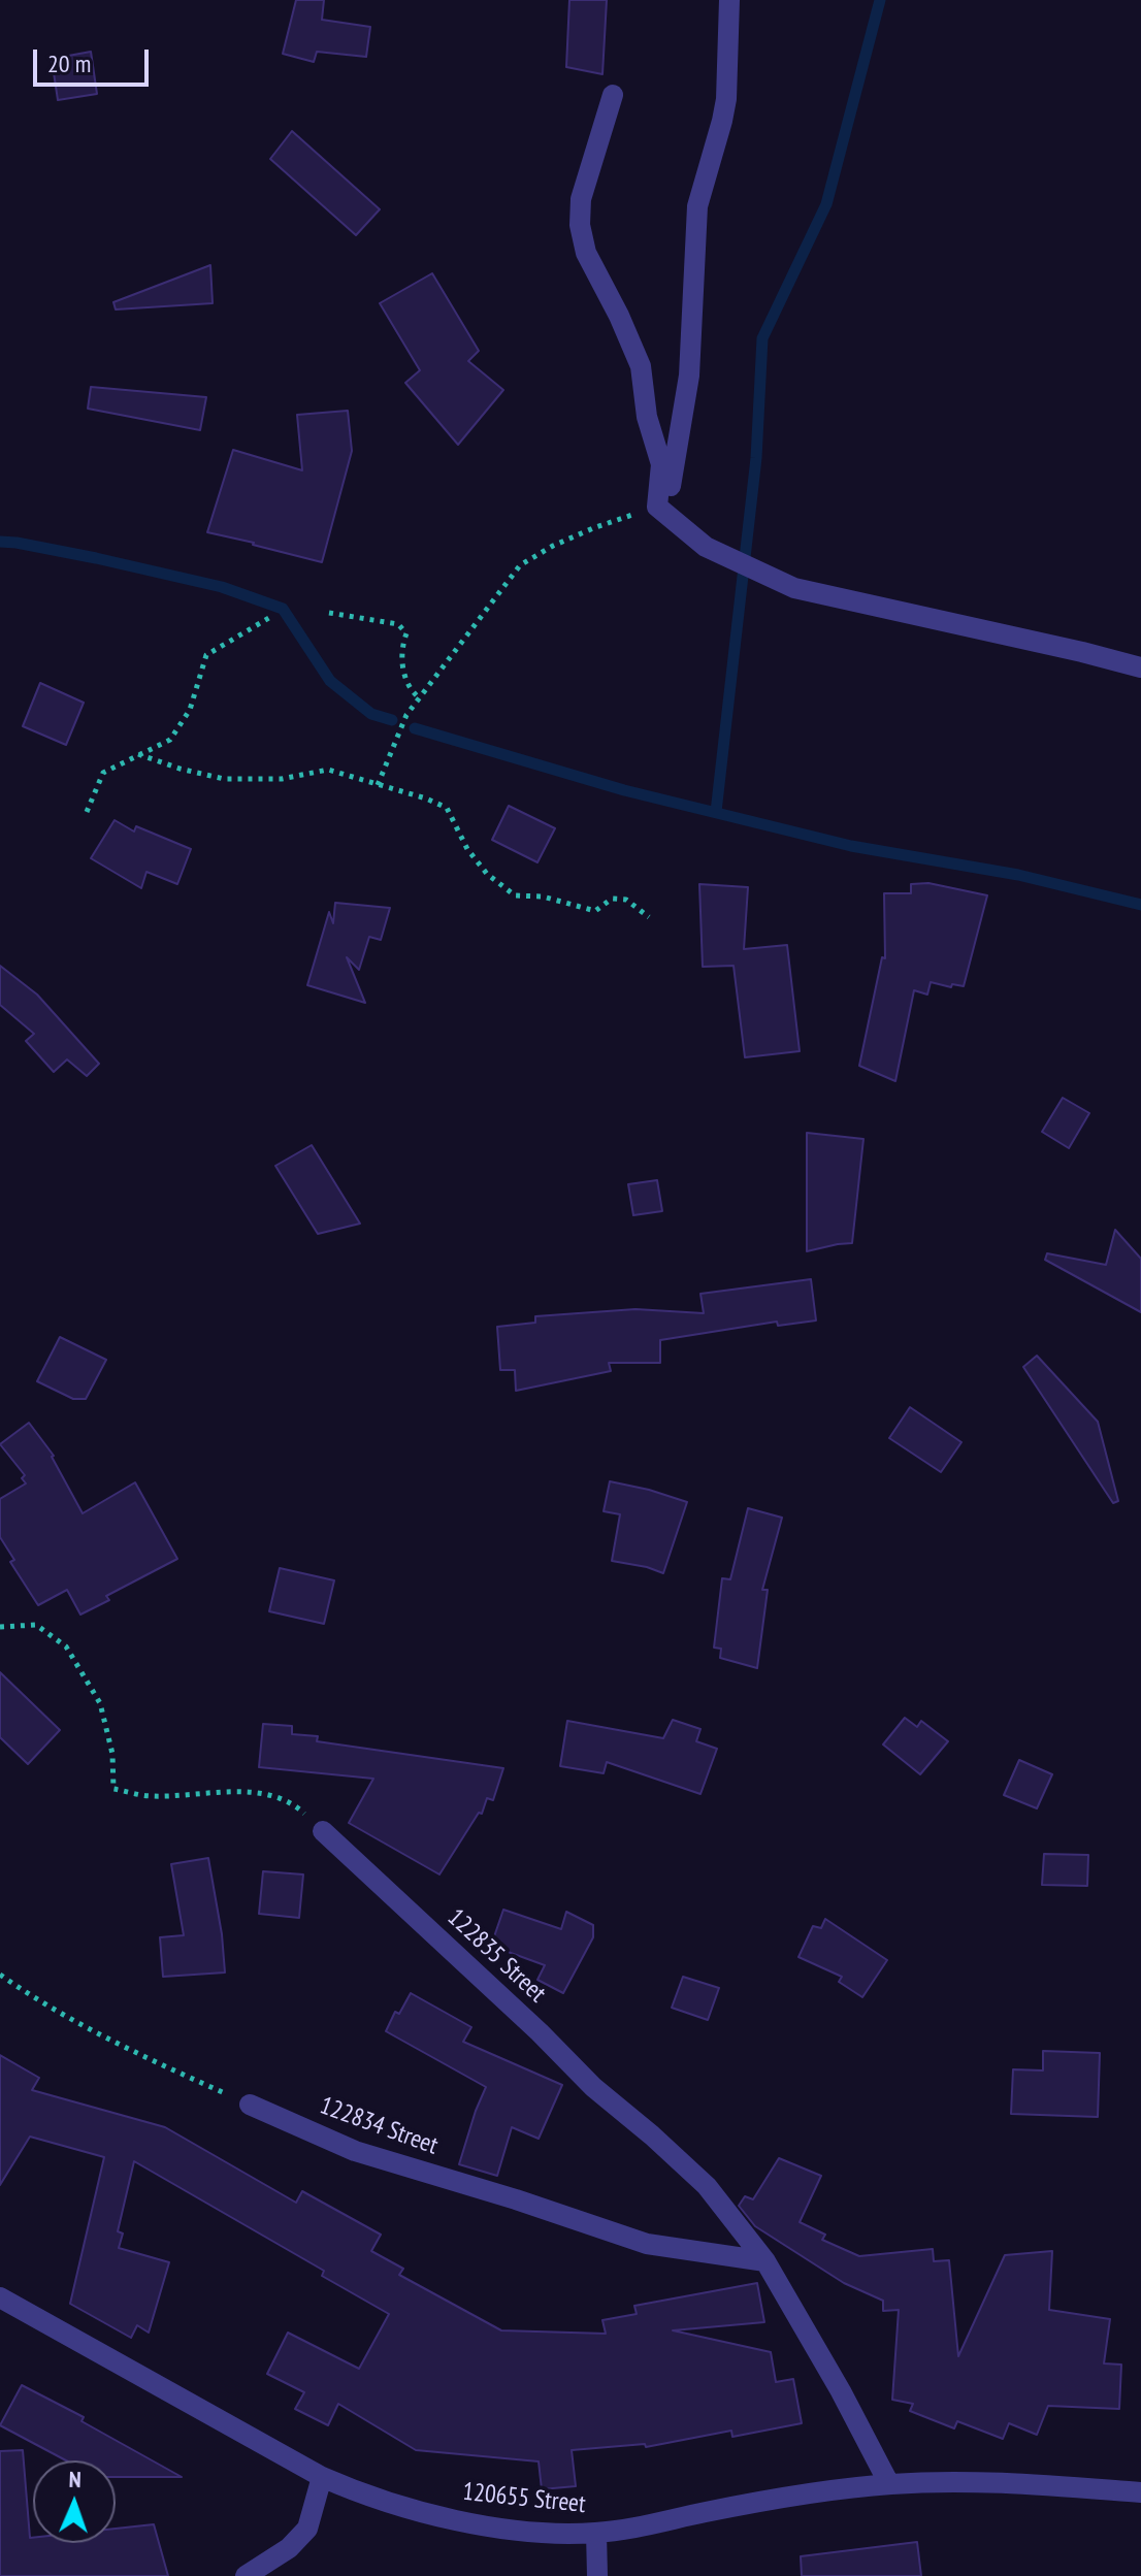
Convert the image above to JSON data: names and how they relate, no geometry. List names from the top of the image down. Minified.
{"streets":{"street":["122835 Street","122834 Street","120655 Street"]},"crossings":[["122835 Street","122834 Street"],["122835 Street","120655 Street"]],"scale_bar":"20 m","north":"top"}
